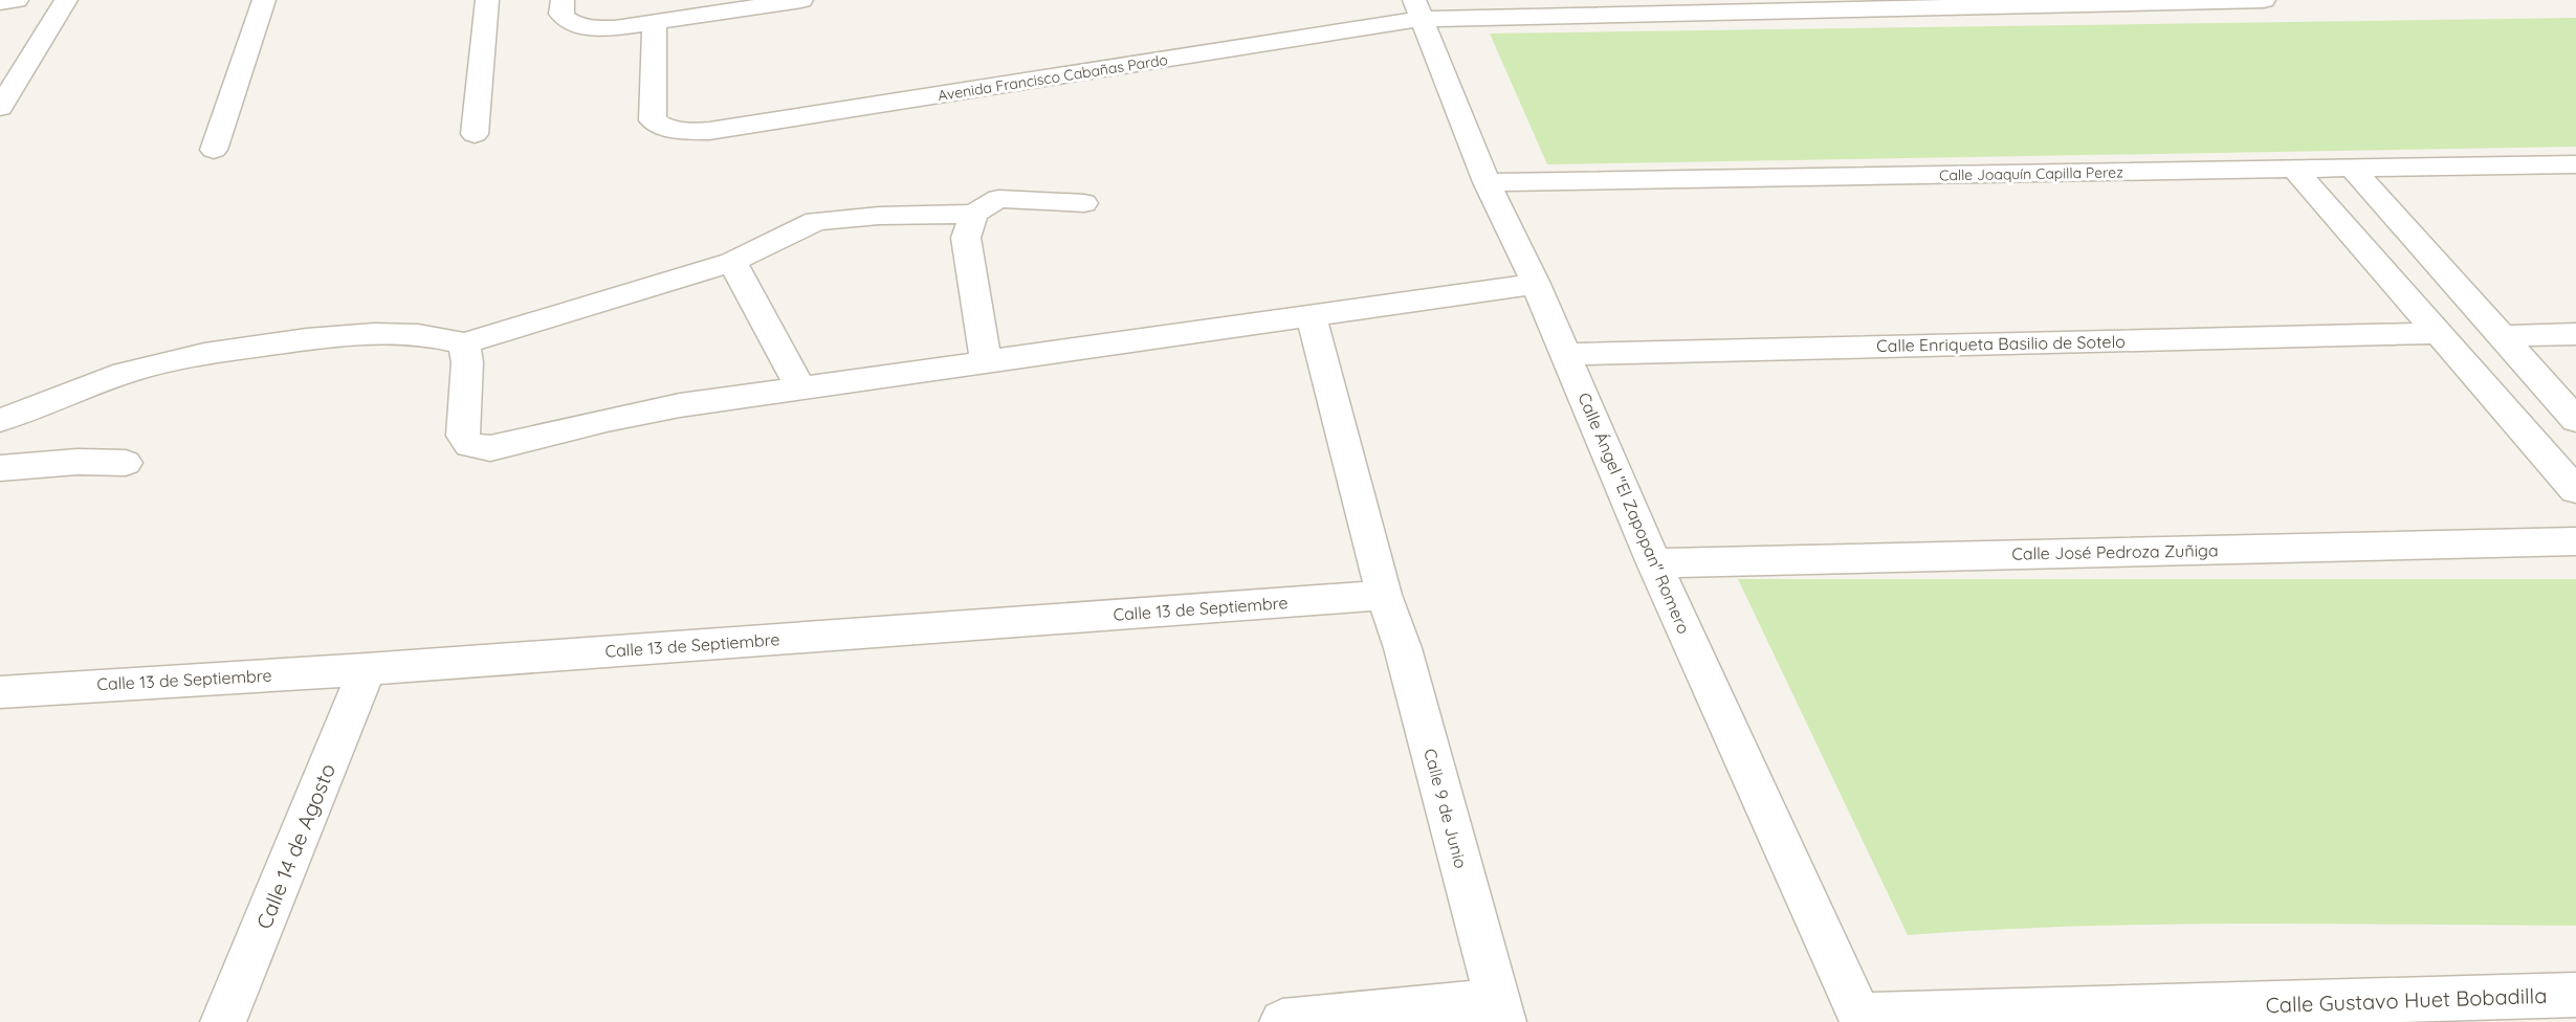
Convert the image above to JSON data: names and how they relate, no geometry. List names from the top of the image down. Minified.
{"streets":{"street":["Avenida Francisco Cabañas Pardo","Calle Joaquín Capilla Perez","Calle Enriqueta Basilio de Sotelo","Calle Ángel \"El Zapopan\" Romero","Calle José Pedroza Zuñiga","Calle 13 de Septiembre","Calle 9 de Junio","Calle 14 de Agosto","Calle Gustavo Huet Bobadilla"]},"crossings":[["Avenida Francisco Cabañas Pardo","Calle Ángel \"El Zapopan\" Romero"],["Calle Joaquín Capilla Perez","Calle Ángel \"El Zapopan\" Romero"],["Calle Enriqueta Basilio de Sotelo","Calle Ángel \"El Zapopan\" Romero"],["Calle Ángel \"El Zapopan\" Romero","Calle José Pedroza Zuñiga"],["Calle Ángel \"El Zapopan\" Romero","Calle Gustavo Huet Bobadilla"],["Calle 13 de Septiembre","Calle 9 de Junio"],["Calle 13 de Septiembre","Calle 14 de Agosto"]]}
